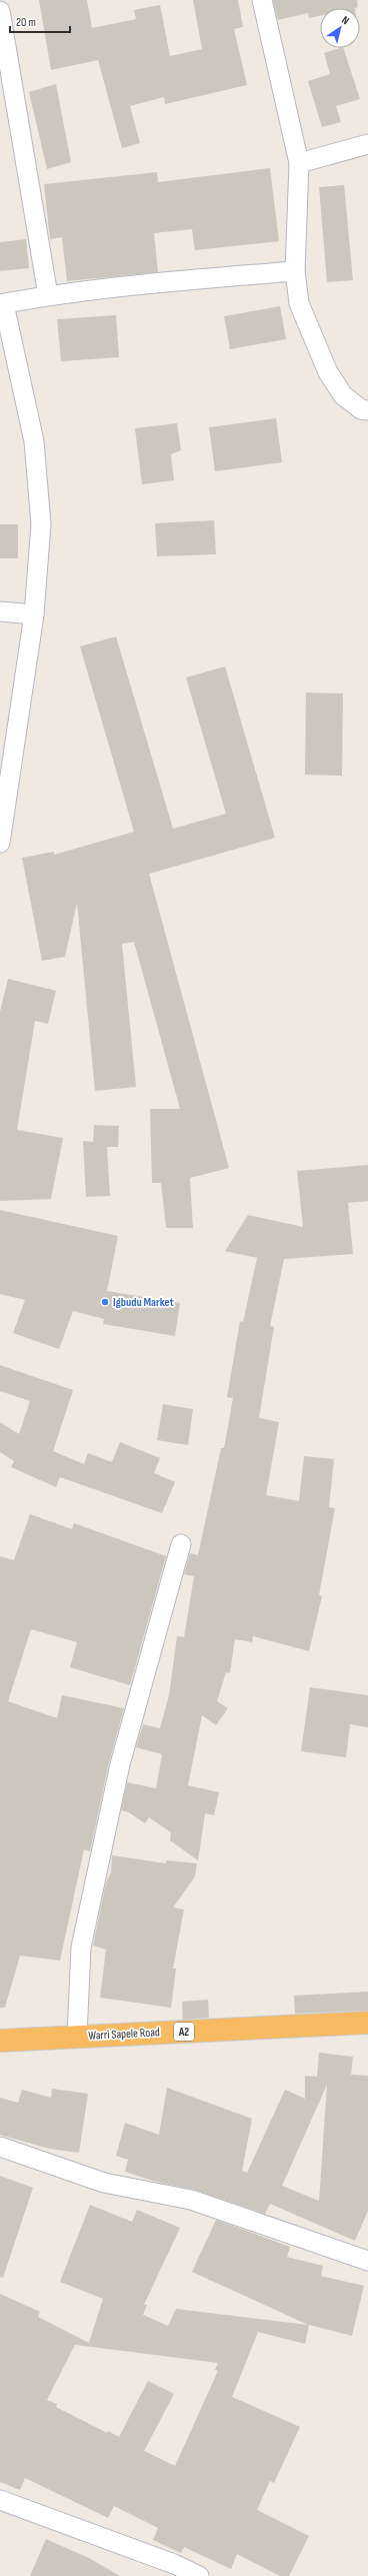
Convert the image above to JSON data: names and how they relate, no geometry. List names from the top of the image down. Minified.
{"streets":{"highway":["A2","Warri Sapele Road"]},"places":["Igbudu Market"],"scale_bar":"20 m","north":"top right"}
